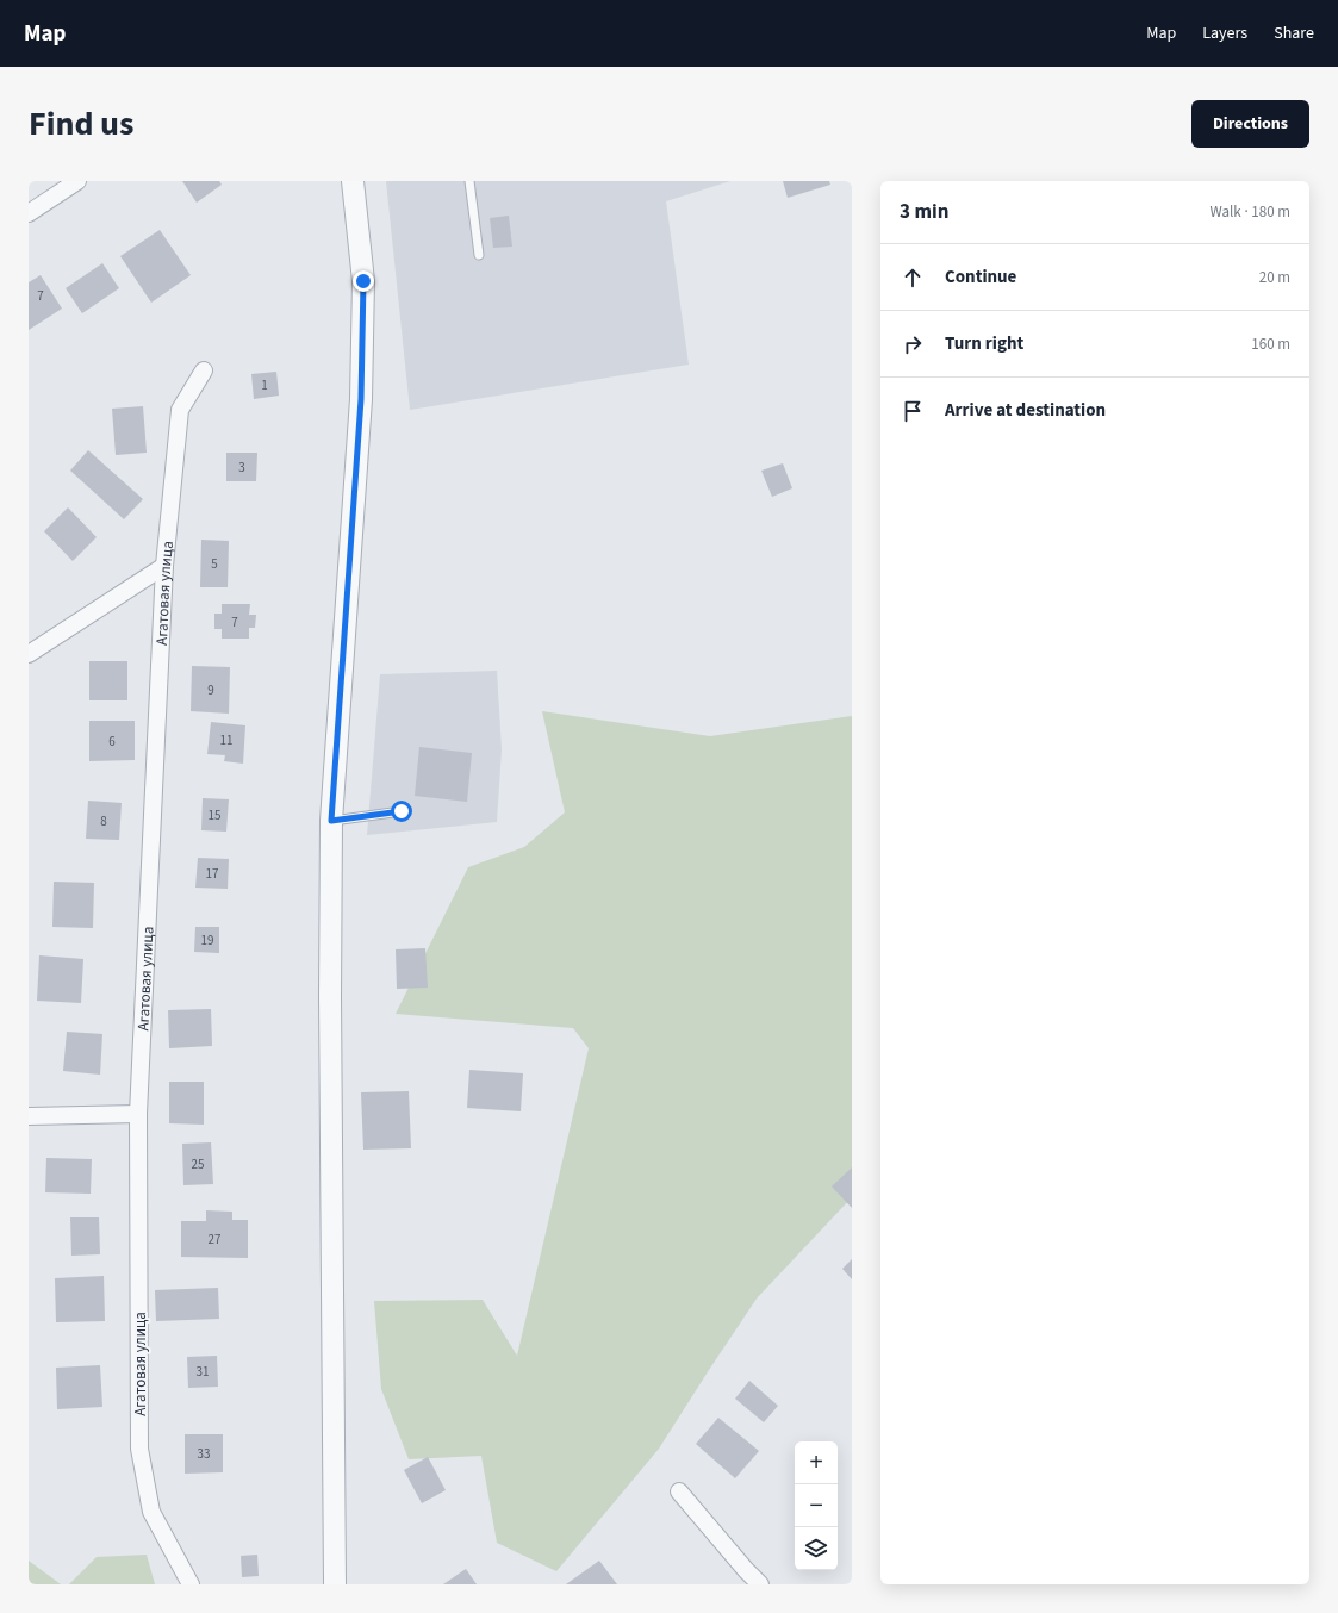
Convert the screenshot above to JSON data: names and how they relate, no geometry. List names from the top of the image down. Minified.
{"streets":{"street":["Агатовая улица"]},"house_numbers":["7","1","3","5","7","9","11","6","15","8","17","19","25","27","31","33"],"page":{"header":"Map","nav":["Map","Layers","Share"],"title":"Find us","buttons":"Directions","heading":["3 min","Walk · 180 m"],"list":[["Continue","20 m"],["Turn right","160 m"],"Arrive at destination"],"map_buttons":["+","−"]}}
